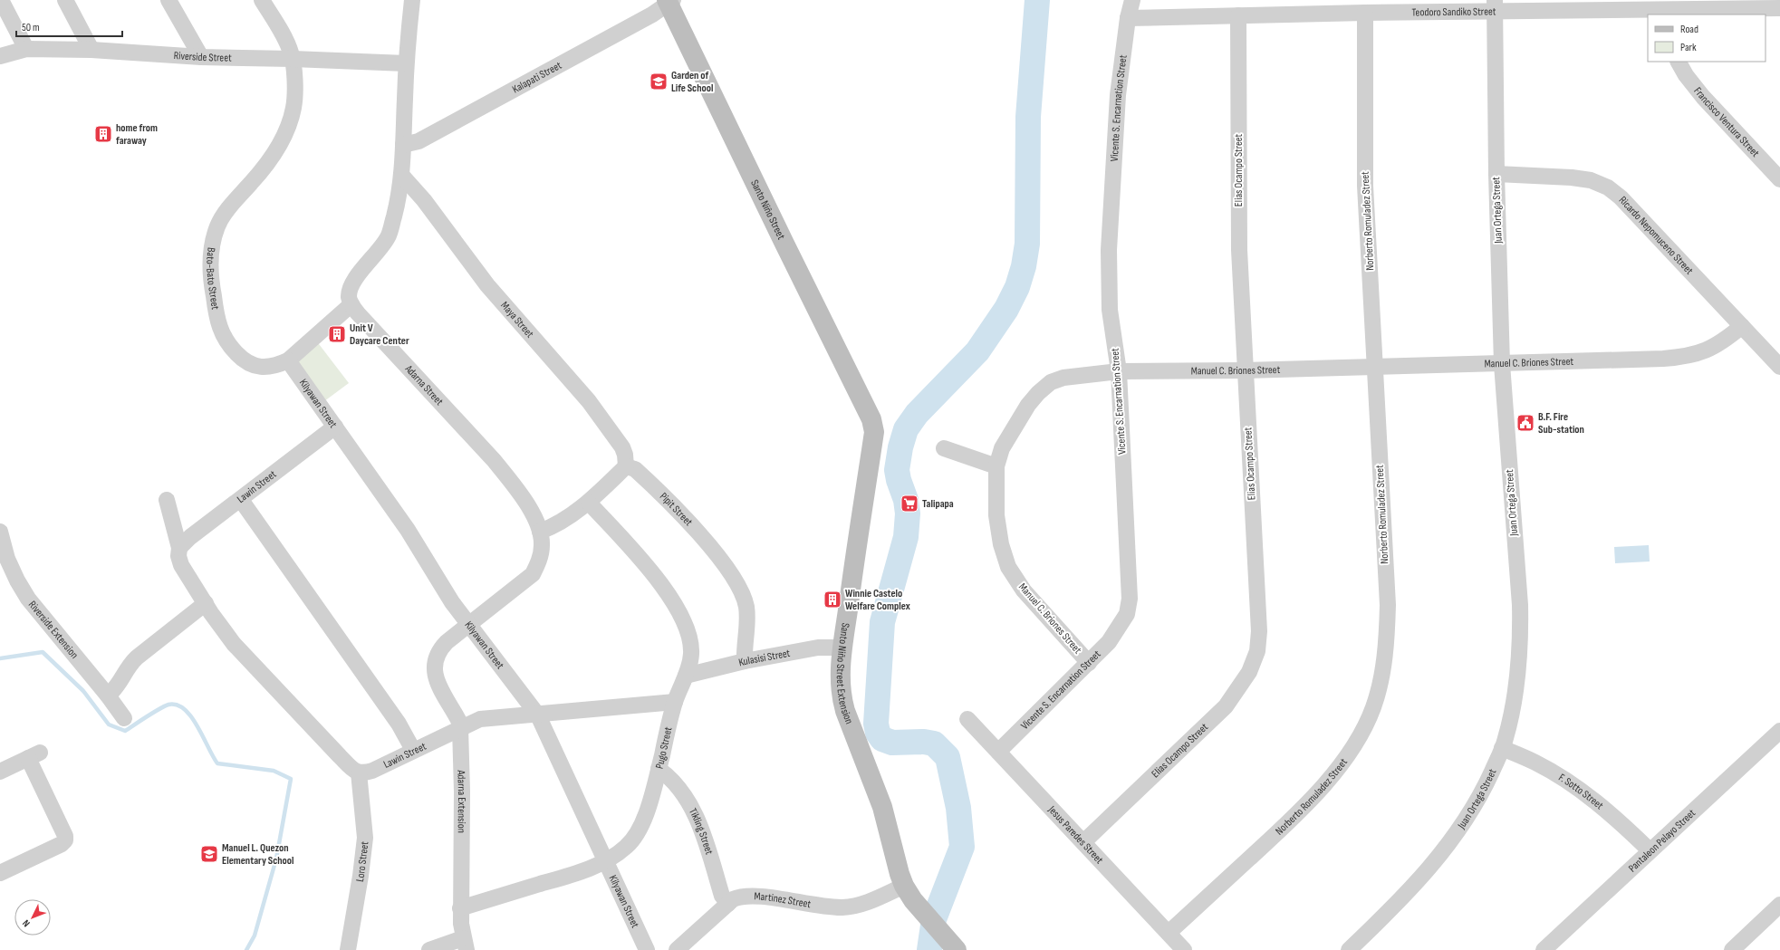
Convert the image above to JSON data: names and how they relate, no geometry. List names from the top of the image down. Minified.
{"streets":{"main road":["Santo Niño Street","Santo Niño Street Extension"],"street":["Teodoro Sandiko Street","Riverside Street","Kalapati Street","Vicente S. Encarnation Street","Francisco Ventura Street","Elias Ocampo Street","Juan Ortega Street","Norberto Romuladez Street","Ricardo Nepomuceno Street","Bato-Bato Street","Maya Street","Manuel C. Briones Street","Adarna Street","Kilyawan Street","Lawin Street","Pipit Street","Riverside Extension","Kulasisi Street","Pugo Street","F. Sotto Street","Adarna Extension","Tikling Street","Jesus Paredes Street","Pantaleon Pelayo Street","Loro Street","Martinez Street"]},"crossings":[["Teodoro Sandiko Street","Vicente S. Encarnation Street"],["Teodoro Sandiko Street","Elias Ocampo Street"],["Teodoro Sandiko Street","Juan Ortega Street"],["Teodoro Sandiko Street","Norberto Romuladez Street"],["Riverside Street","Bato-Bato Street"],["Kalapati Street","Santo Niño Street"],["Vicente S. Encarnation Street","Manuel C. Briones Street"],["Vicente S. Encarnation Street","Jesus Paredes Street"],["Elias Ocampo Street","Manuel C. Briones Street"],["Elias Ocampo Street","Jesus Paredes Street"],["Santo Niño Street","Santo Niño Street Extension"],["Juan Ortega Street","Ricardo Nepomuceno Street"],["Juan Ortega Street","Manuel C. Briones Street"],["Juan Ortega Street","F. Sotto Street"],["Norberto Romuladez Street","Manuel C. Briones Street"],["Norberto Romuladez Street","Jesus Paredes Street"],["Ricardo Nepomuceno Street","Manuel C. Briones Street"],["Bato-Bato Street","Adarna Street"],["Bato-Bato Street","Kilyawan Street"],["Maya Street","Pipit Street"],["Adarna Street","Kilyawan Street"],["Adarna Street","Adarna Extension"],["Kilyawan Street","Lawin Street"],["Kilyawan Street","Pugo Street"],["Lawin Street","Pugo Street"],["Lawin Street","Adarna Extension"],["Lawin Street","Loro Street"],["Pipit Street","Kulasisi Street"],["Kulasisi Street","Santo Niño Street Extension"],["Kulasisi Street","Pugo Street"],["Santo Niño Street Extension","Martinez Street"],["Pugo Street","Adarna Extension"],["Pugo Street","Tikling Street"],["F. Sotto Street","Pantaleon Pelayo Street"],["Tikling Street","Martinez Street"]],"places":{"school or university":["Garden of Life School","Manuel L. Quezon Elementary School"],"building":["home from faraway","Unit V Daycare Center","Winnie Castelo Welfare Complex"],"public building":["B.F. Fire Sub-station"],"supermarket":["Talipapa"]},"legend":["Road","Park"],"scale_bar":"50 m","north":"bottom left"}
